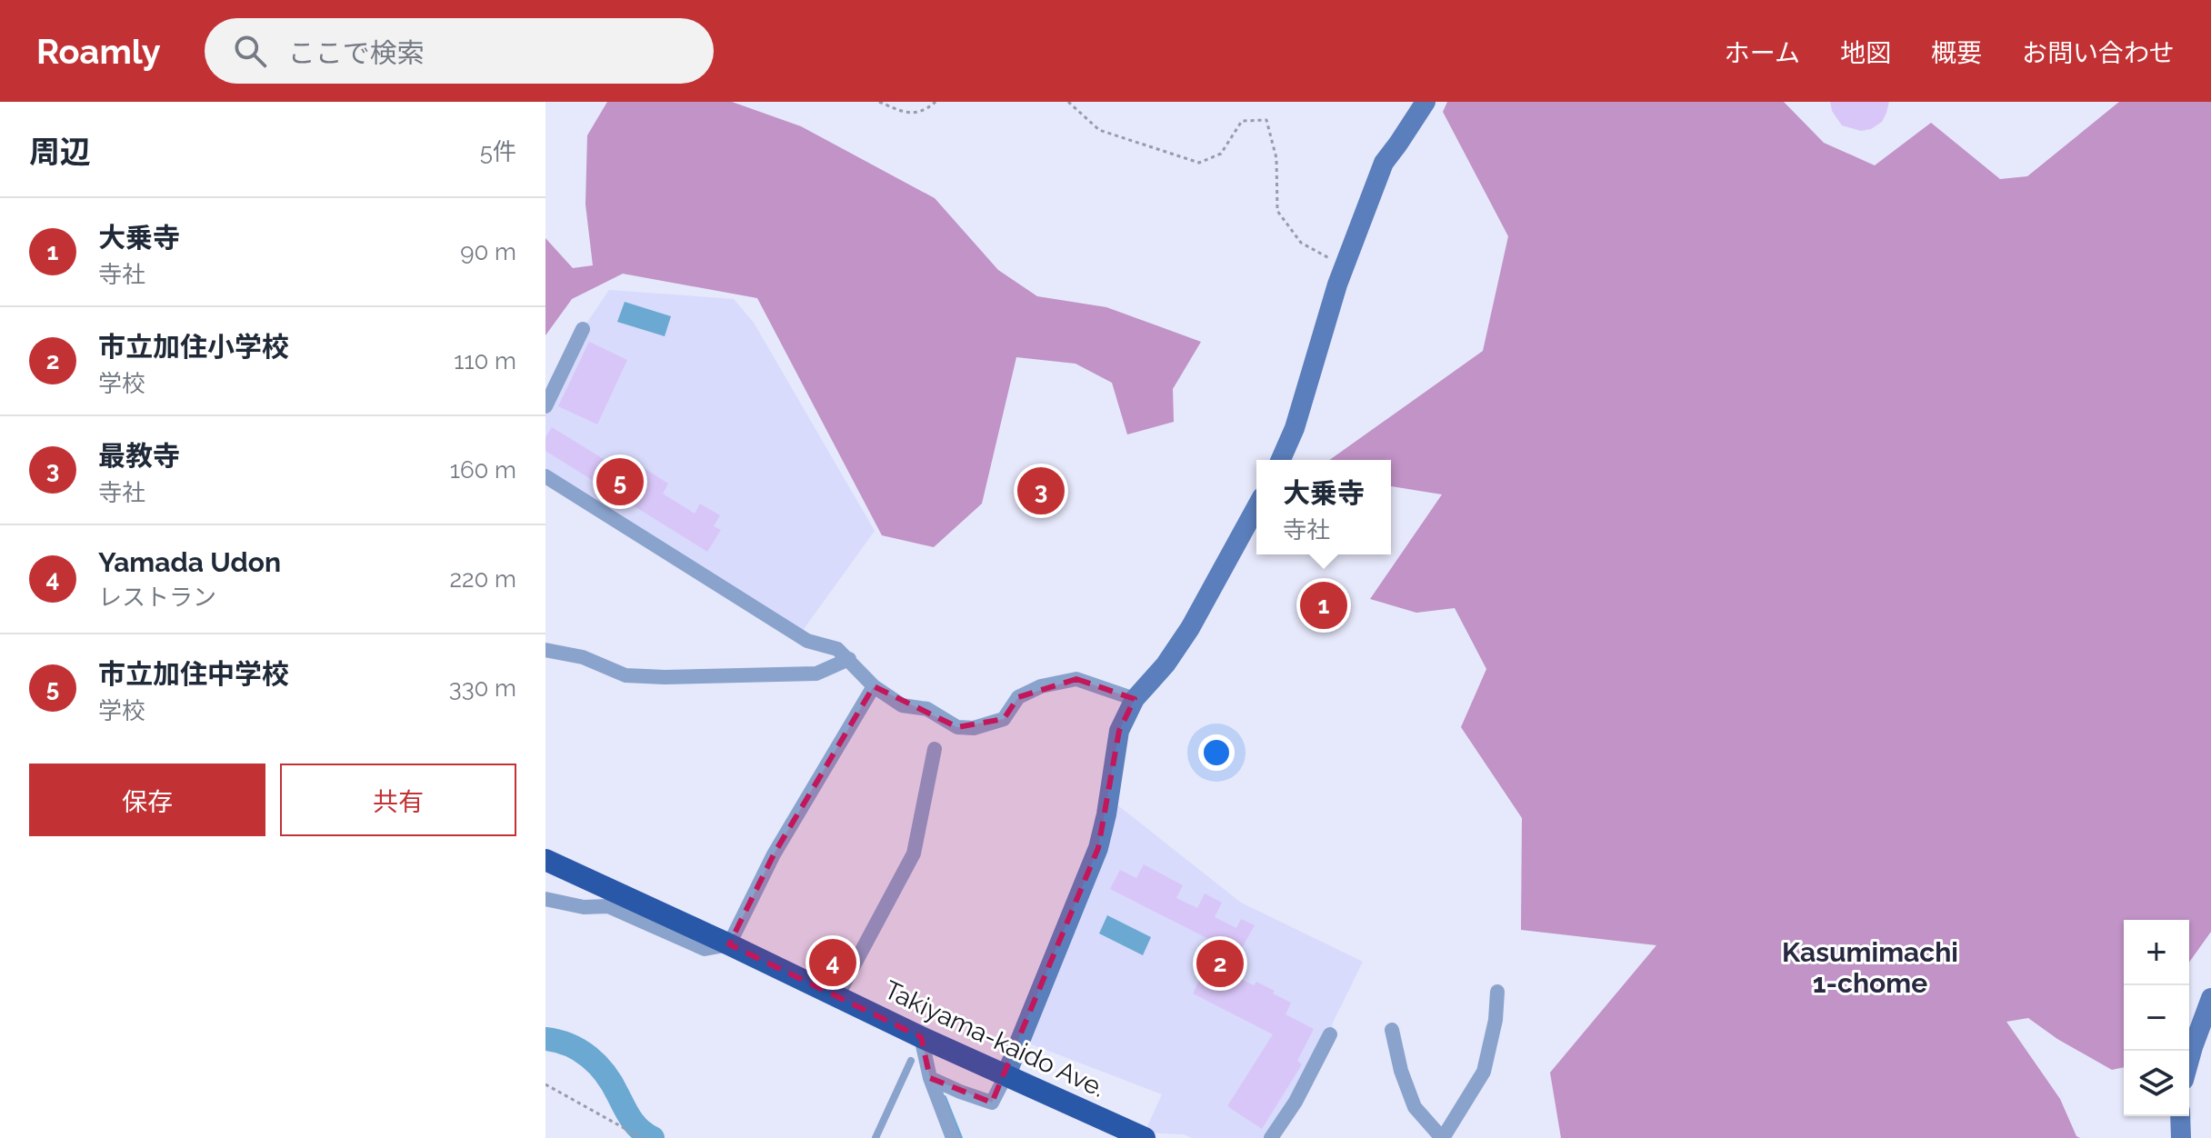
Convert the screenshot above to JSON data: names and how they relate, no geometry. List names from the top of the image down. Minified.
{"streets":{"highway":["Takiyama-kaido Ave."]},"districts":["Kasumimachi 1-chome"],"page":{"header":"Roamly","search":"ここで検索","nav":["ホーム","地図","概要","お問い合わせ"],"heading":["周辺","5件"],"list":[{"mark":"1","name":"大乗寺","note":"寺社","value":"90 m"},{"mark":"2","name":"市立加住小学校","note":"学校","value":"110 m"},{"mark":"3","name":"最教寺","note":"寺社","value":"160 m"},{"mark":"4","name":"Yamada Udon","note":"レストラン","value":"220 m"},{"mark":"5","name":"市立加住中学校","note":"学校","value":"330 m"}],"pins":["5","3","1","4","2"],"popup":["大乗寺","寺社"],"buttons":["保存","共有"],"map_buttons":["+","−"]}}
